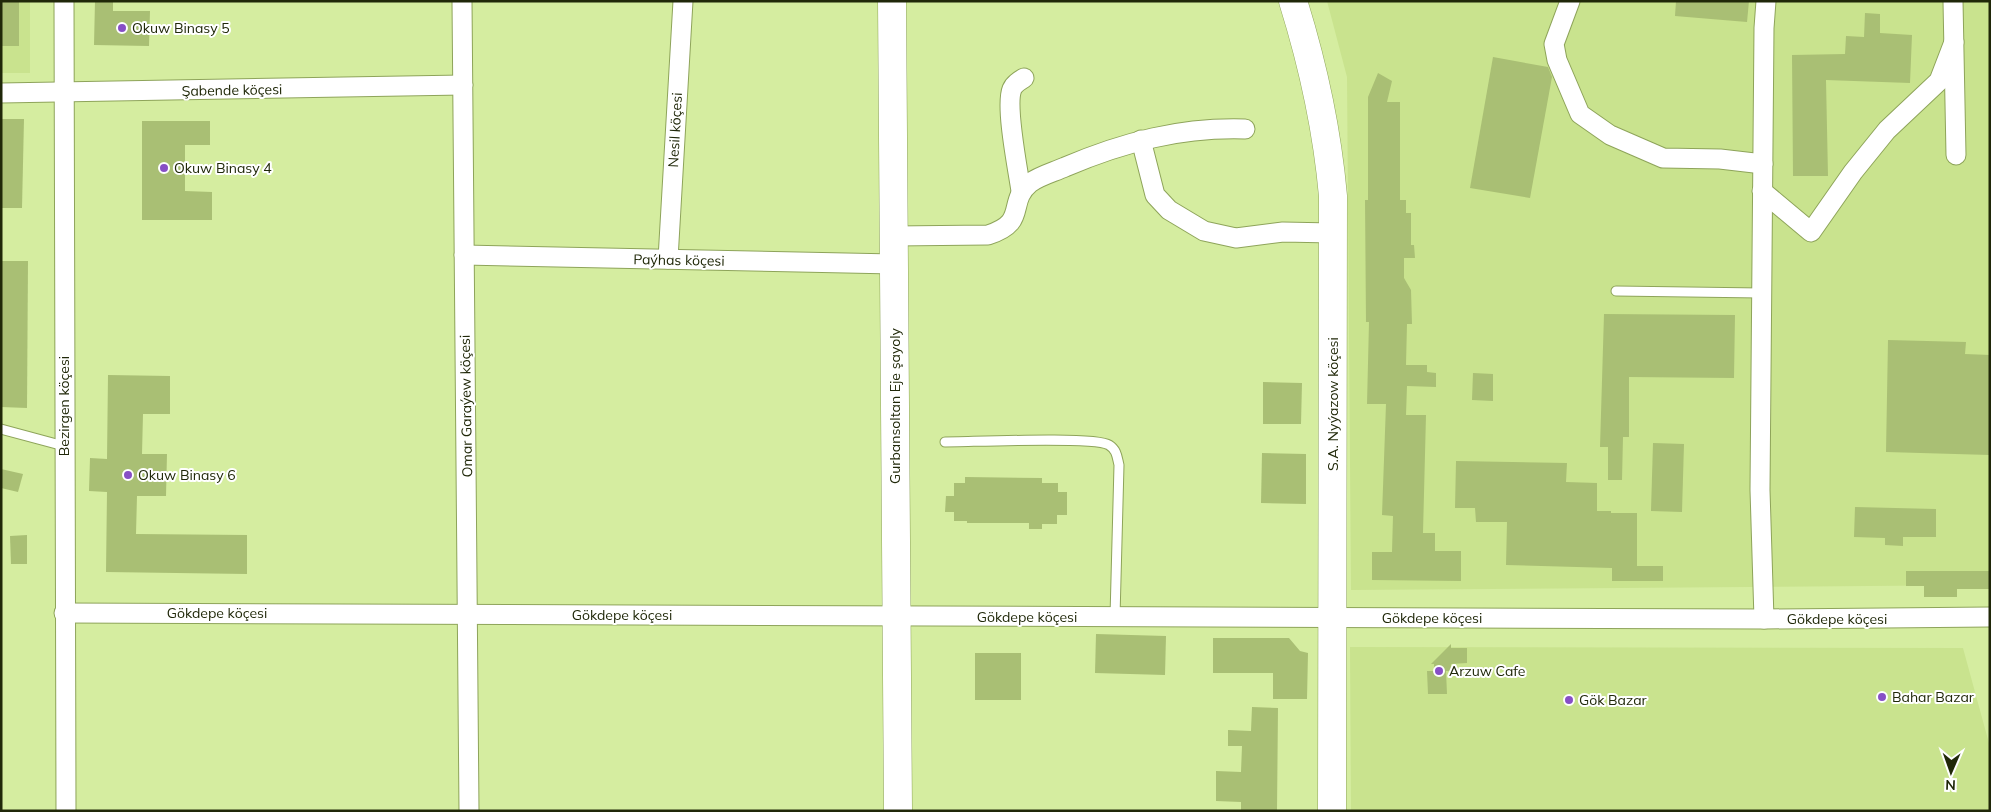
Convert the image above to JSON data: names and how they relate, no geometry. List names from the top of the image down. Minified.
{"streets":{"main road":["S.A. Nyýazow köçesi","Gurbansoltan Eje şayoly"],"street":["Şabende köçesi","Nesil köçesi","Paýhas köçesi","Bezirgen köçesi","Omar Garaýew köçesi","Gökdepe köçesi"]},"crossings":[["Şabende köçesi","Bezirgen köçesi"],["Şabende köçesi","Omar Garaýew köçesi"],["Nesil köçesi","Paýhas köçesi"],["Paýhas köçesi","Omar Garaýew köçesi"],["Paýhas köçesi","Gurbansoltan Eje şayoly"],["S.A. Nyýazow köçesi","Gökdepe köçesi"],["Bezirgen köçesi","Gökdepe köçesi"],["Omar Garaýew köçesi","Gökdepe köçesi"],["Gurbansoltan Eje şayoly","Gökdepe köçesi"]],"places":["Okuw Binasy 5","Okuw Binasy 4","Okuw Binasy 6","Arzuw Cafe","Bahar Bazar","Gök Bazar"],"north":"bottom"}
